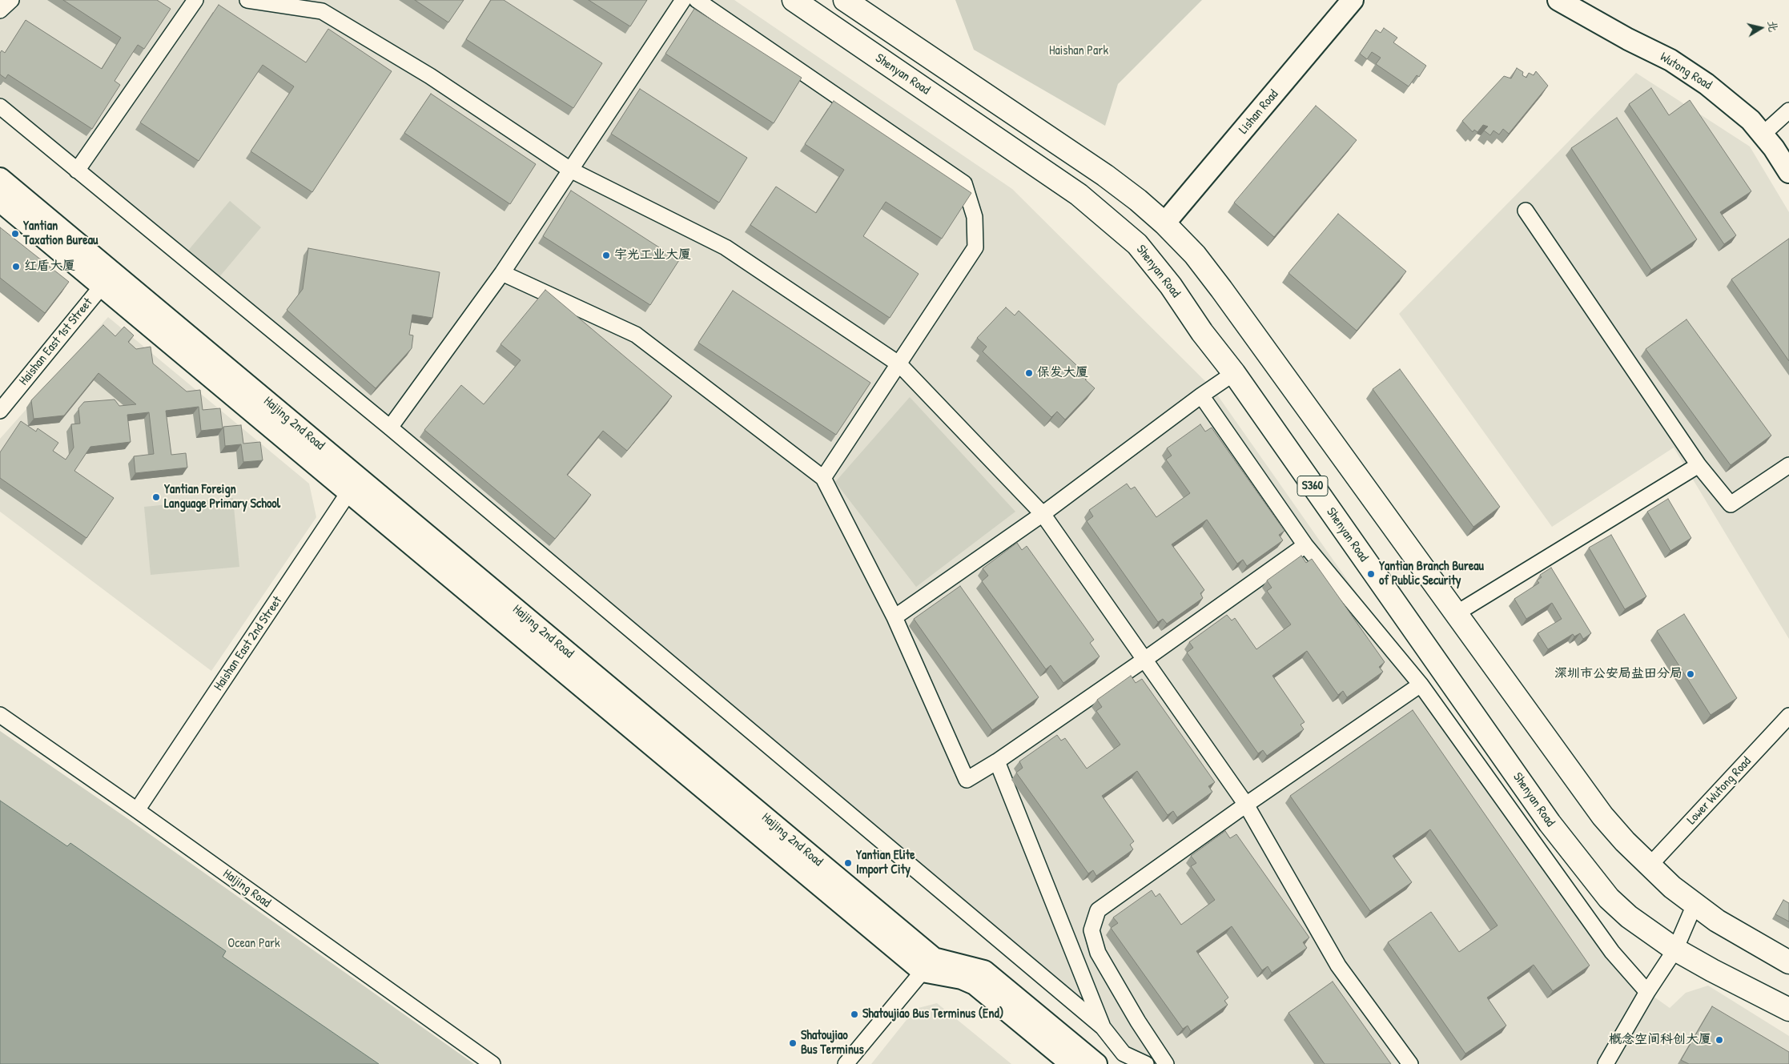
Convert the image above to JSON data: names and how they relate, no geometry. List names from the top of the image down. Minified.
{"streets":{"main road":["Shenyan Road","S360"],"street":["Wutong Road","Lishan Road","Haishan East 1st Street","Haijing 2nd Road","Haishan East 2nd Street","Lower Wutong Road","Haijing Road"]},"crossings":[["Haishan East 1st Street","Haijing 2nd Road"],["Haijing 2nd Road","Haishan East 2nd Street"],["Haishan East 2nd Street","Haijing Road"]],"parks":["Haishan Park","Ocean Park"],"places":["Yantian Taxation Bureau","宇光工业大厦","红盾大厦","保发大厦","Yantian Foreign Language Primary School","Yantian Branch Bureau of Public Security","深圳市公安局盐田分局","Yantian Elite Import City","Shatoujiao Bus Terminus (End)","概念空间科创大厦","Shatoujiao Bus Terminus"],"north":"right"}
